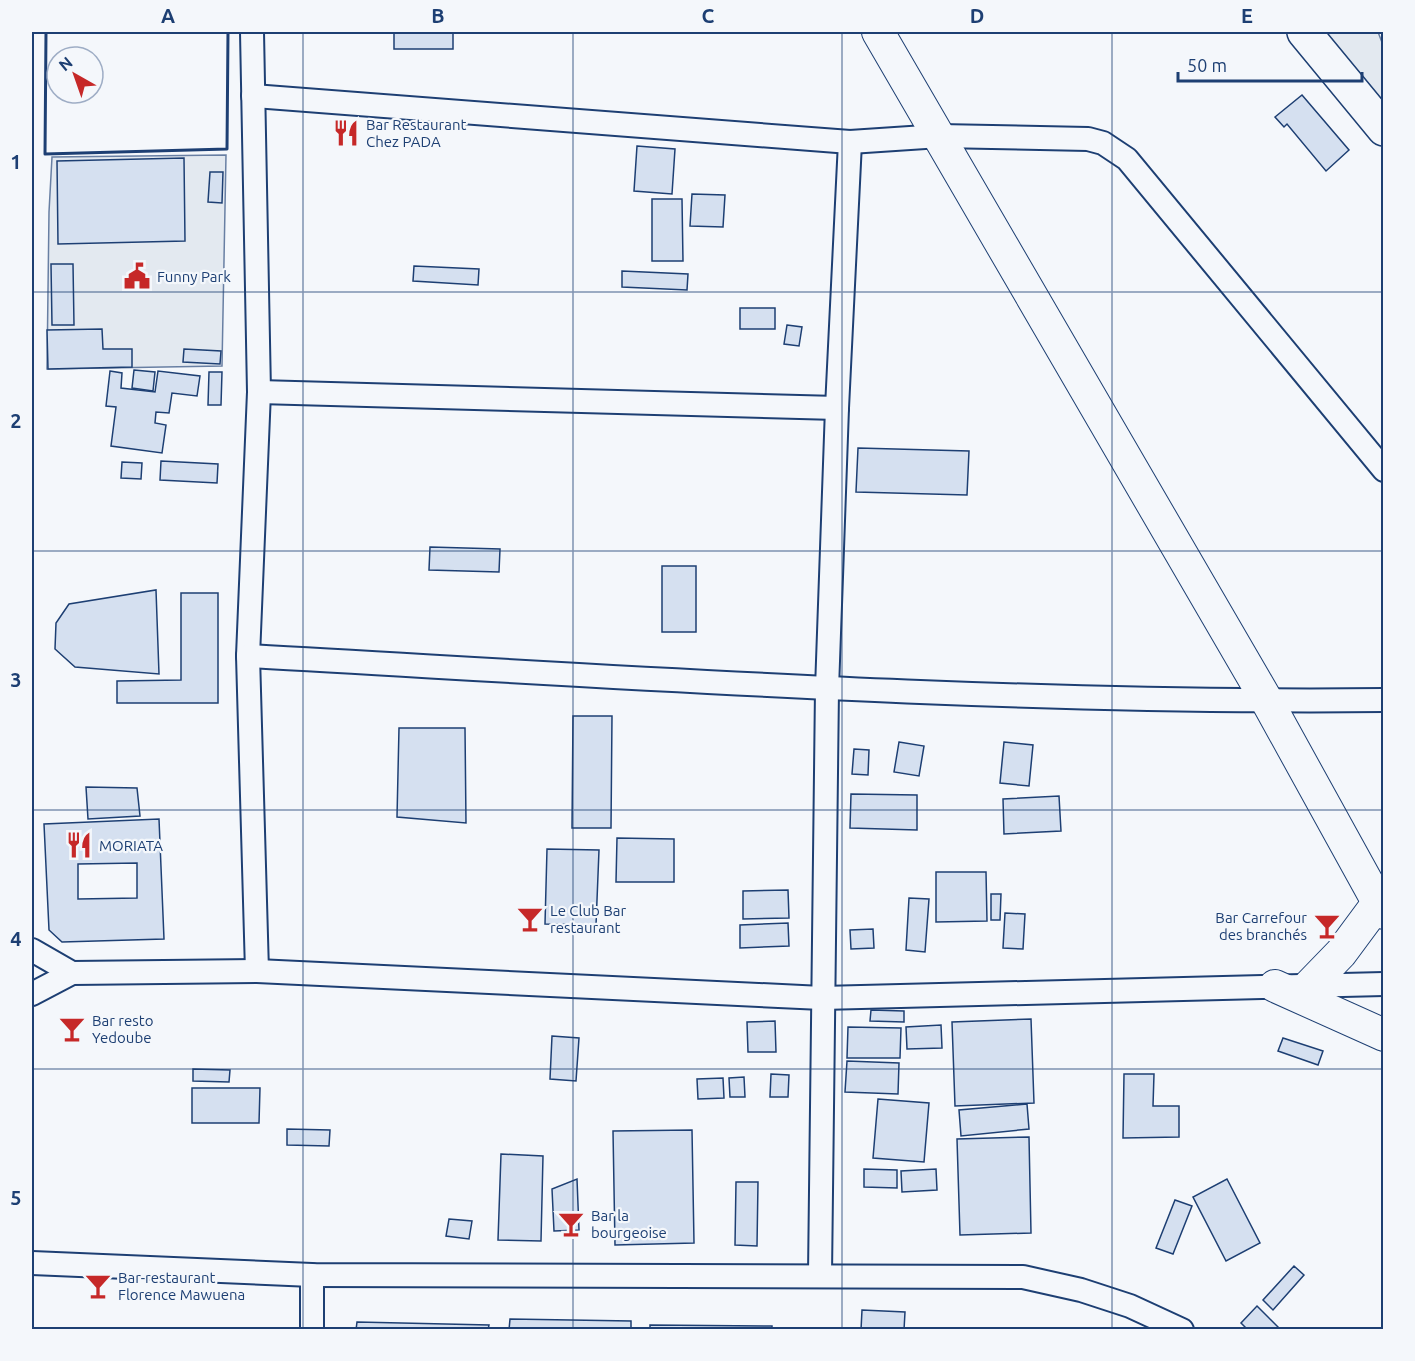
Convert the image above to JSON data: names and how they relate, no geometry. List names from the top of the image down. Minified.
{"places":{"restaurant":["Bar Restaurant Chez PADA","MORIATA"],"public building":["Funny Park"],"bar":["Le Club Bar restaurant","Bar Carrefour des branchés","Bar resto Yedoube","Bar la bourgeoise","Bar-restaurant Florence Mawuena"]},"scale_bar":"50 m","north":"top left","grid":{"columns":["A","B","C","D","E"],"rows":["1","2","3","4","5"]}}
